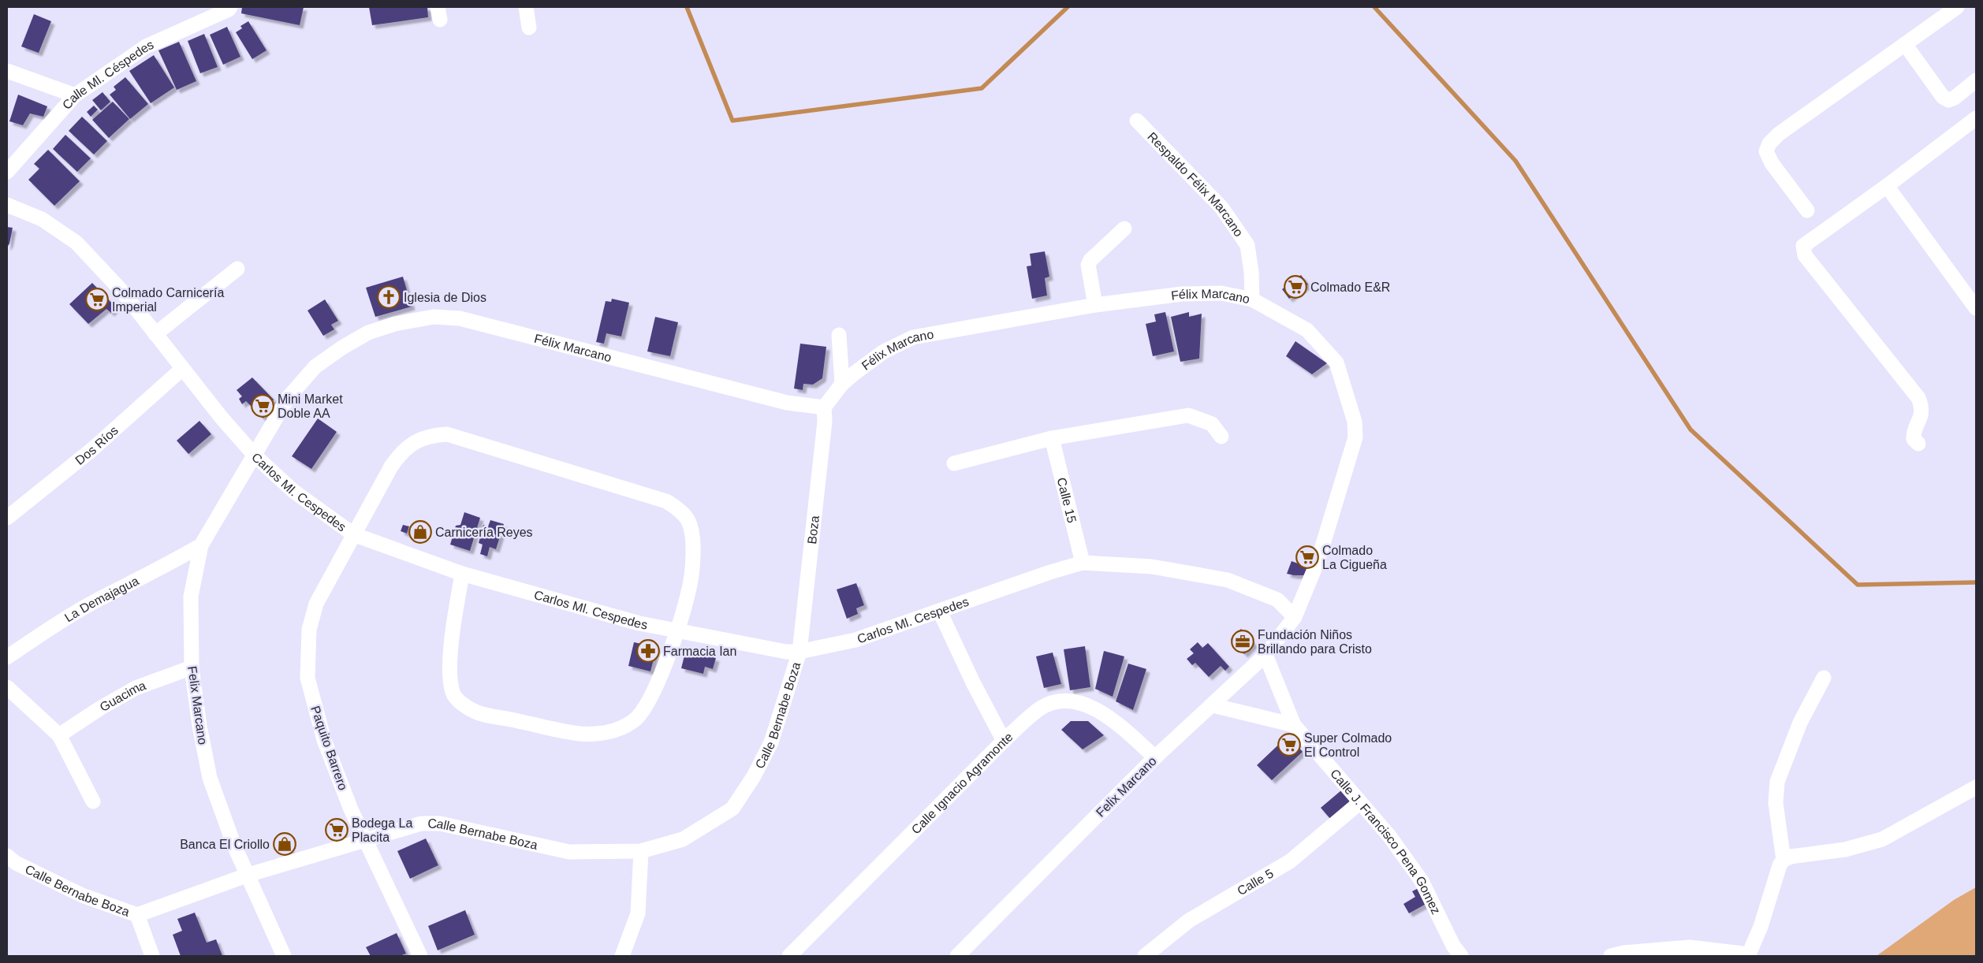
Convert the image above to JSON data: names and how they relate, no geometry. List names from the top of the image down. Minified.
{"streets":{"street":["Calle Ml. Céspedes","Respaldo Félix Marcano","Félix Marcano","Dos Ríos","Carlos Ml. Cespedes","Calle 15","Boza","La Demajagua","Guacima","Felix Marcano","Calle Bernabe Boza","Paquito Barrero","Calle Ignacio Agramonte","Calle J. Francisco Pena Gomez","Calle 5"]},"crossings":[["Respaldo Félix Marcano","Félix Marcano"],["Félix Marcano","Carlos Ml. Cespedes"],["Félix Marcano","Boza"],["Félix Marcano","Felix Marcano"],["Dos Ríos","Carlos Ml. Cespedes"],["Carlos Ml. Cespedes","Calle 15"],["Carlos Ml. Cespedes","Boza"],["Carlos Ml. Cespedes","Felix Marcano"],["Carlos Ml. Cespedes","Calle Bernabe Boza"],["Carlos Ml. Cespedes","Paquito Barrero"],["Boza","Calle Bernabe Boza"],["La Demajagua","Felix Marcano"],["Guacima","Felix Marcano"],["Felix Marcano","Calle Bernabe Boza"],["Felix Marcano","Calle Ignacio Agramonte"],["Felix Marcano","Calle J. Francisco Pena Gomez"],["Calle Bernabe Boza","Paquito Barrero"],["Calle J. Francisco Pena Gomez","Calle 5"]],"places":{"supermarket":["Colmado E&R","Colmado Carnicería Imperial","Mini Market Doble AA","Colmado La Cigueña","Super Colmado El Control","Bodega La Placita"],"church":["Iglesia de Dios"],"shop":["Carnicería Reyes","Banca El Criollo"],"office":["Fundación Niños Brillando para Cristo"],"pharmacy":["Farmacia Ian"]}}
